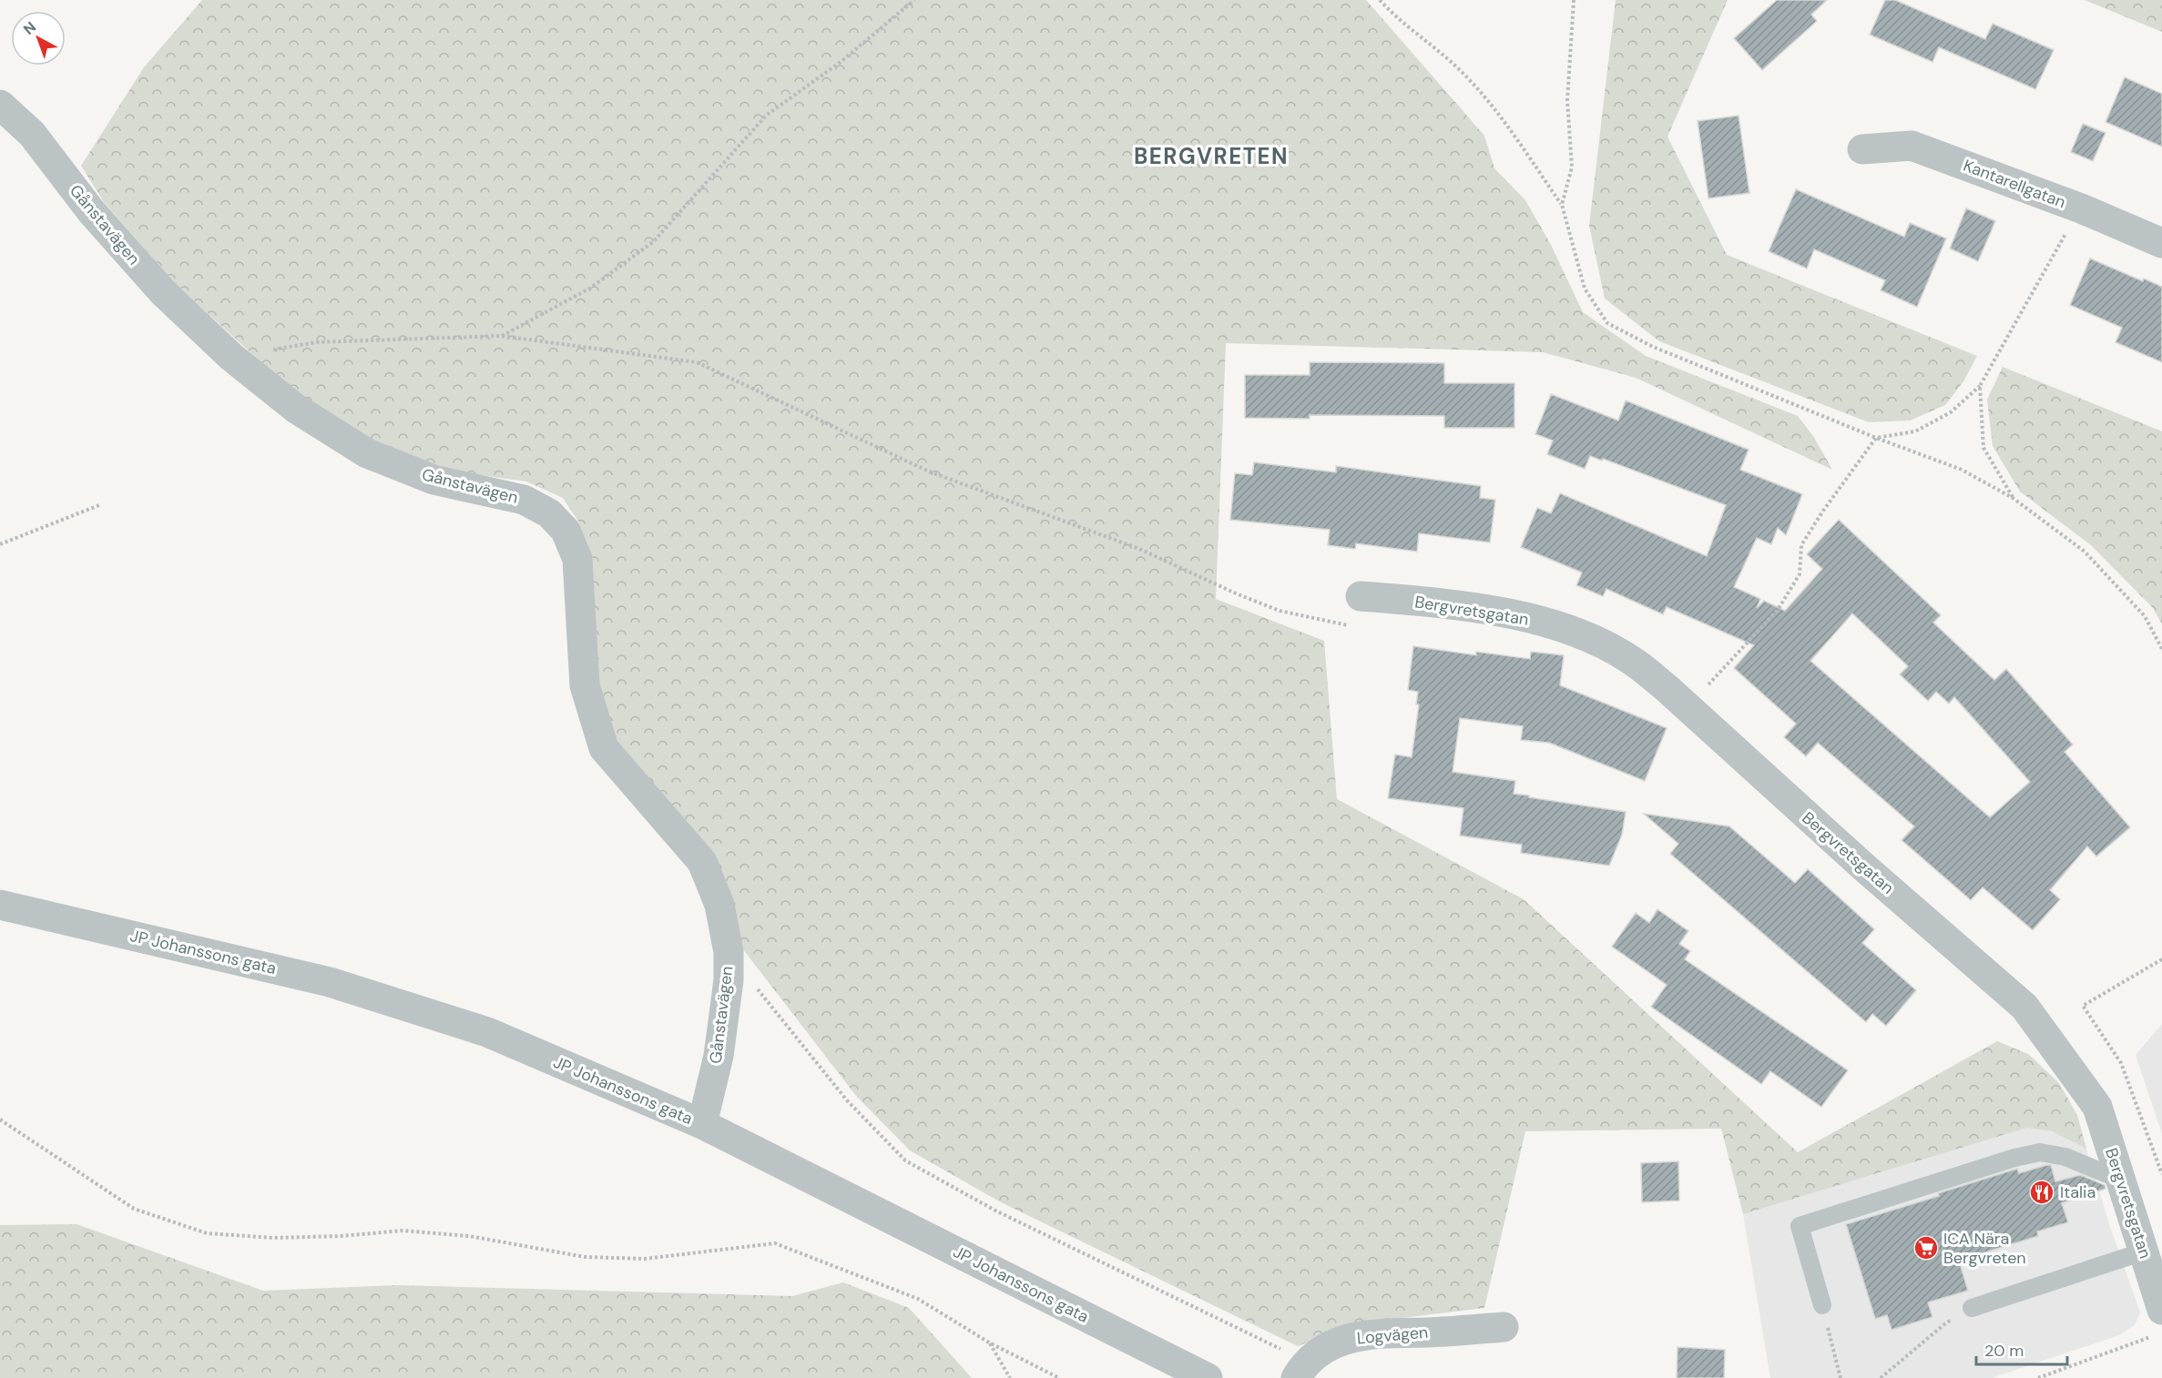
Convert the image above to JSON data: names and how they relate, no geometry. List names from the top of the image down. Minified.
{"streets":{"street":["Kantarellgatan","Gånstavägen","Bergvretsgatan","JP Johanssons gata","Logvägen"]},"crossings":[["Gånstavägen","JP Johanssons gata"]],"districts":["BERGVRETEN"],"places":{"restaurant":["Italia"],"supermarket":["ICA Nära Bergvreten"]},"scale_bar":"20 m","north":"top left"}
